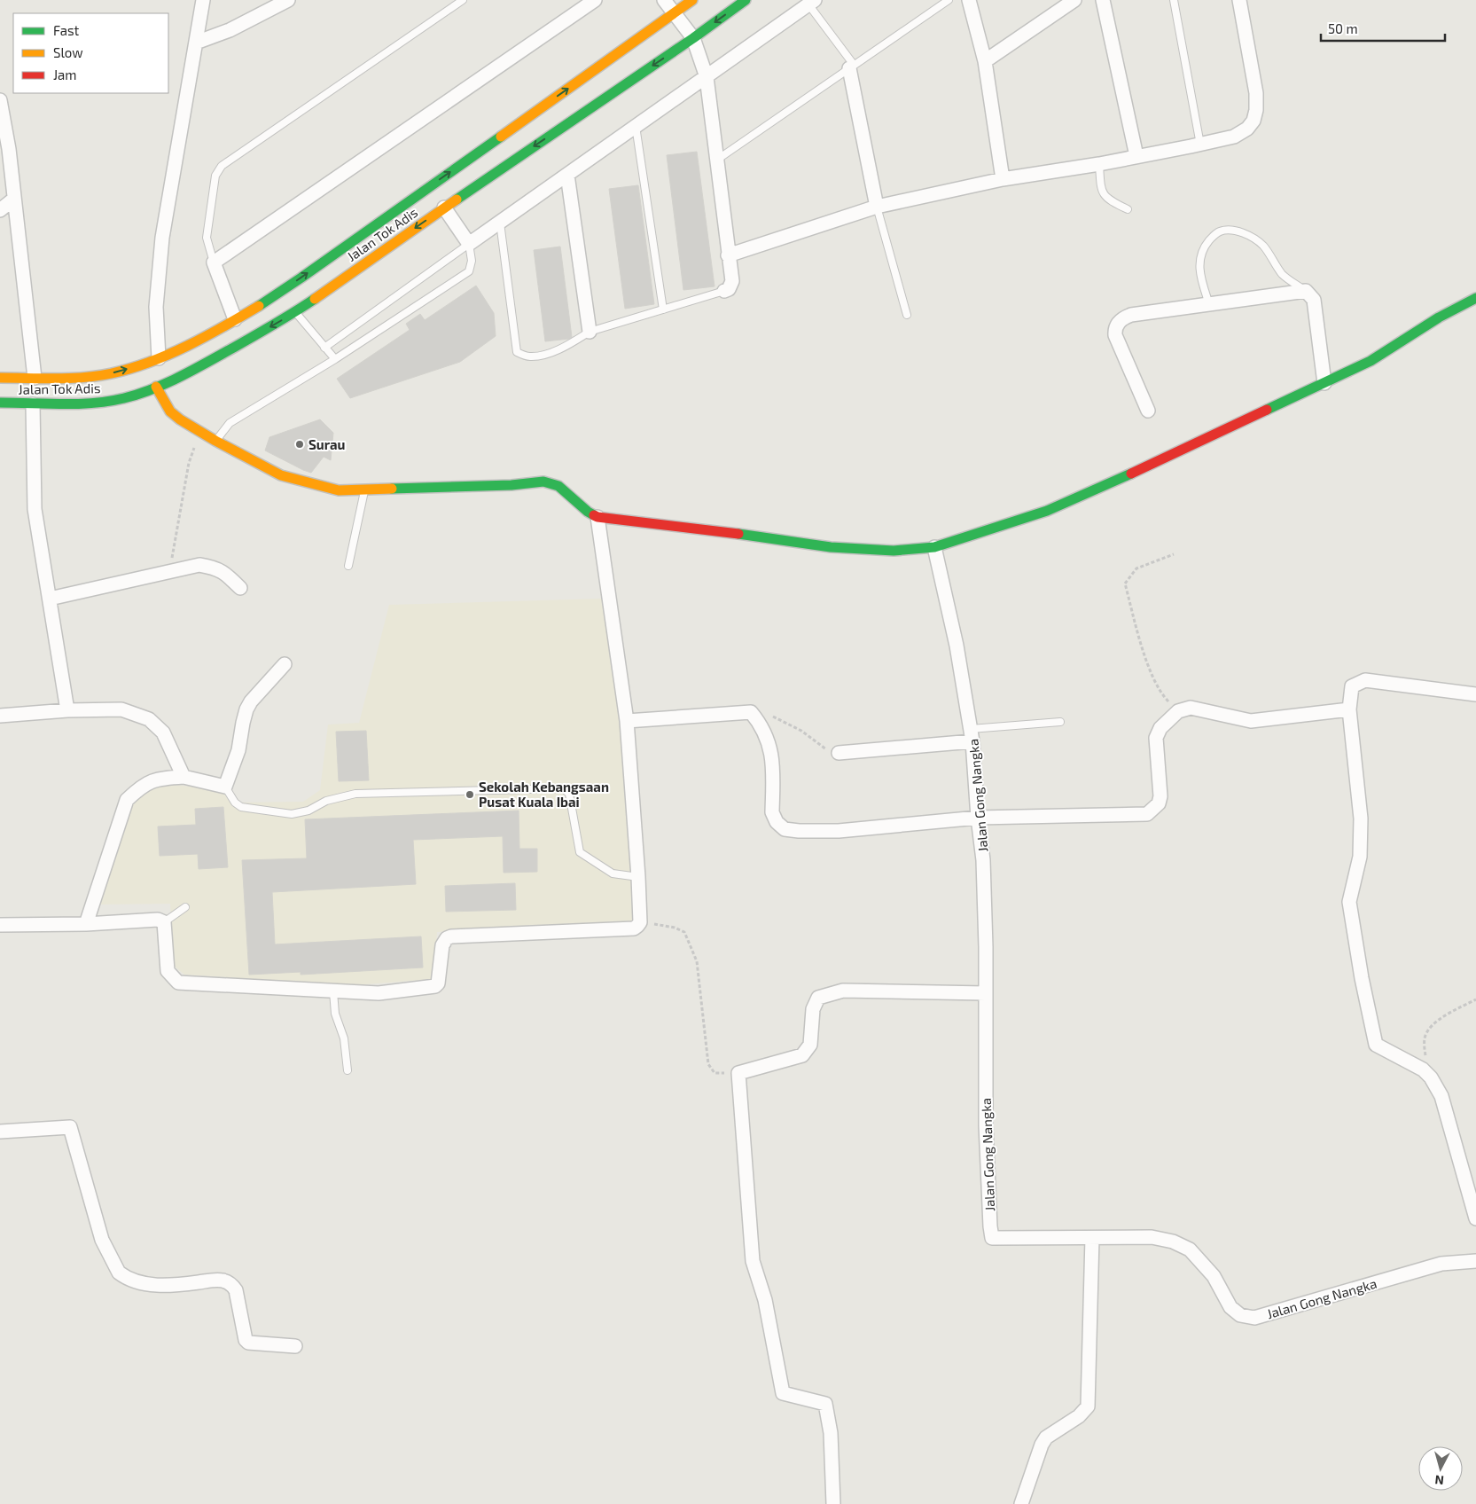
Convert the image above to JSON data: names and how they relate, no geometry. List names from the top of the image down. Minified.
{"streets":{"main road":["Jalan Tok Adis"],"street":["Jalan Gong Nangka"]},"places":["Surau","Sekolah Kebangsaan Pusat Kuala Ibai"],"legend":["Fast","Slow","Jam"],"scale_bar":"50 m","north":"bottom"}
